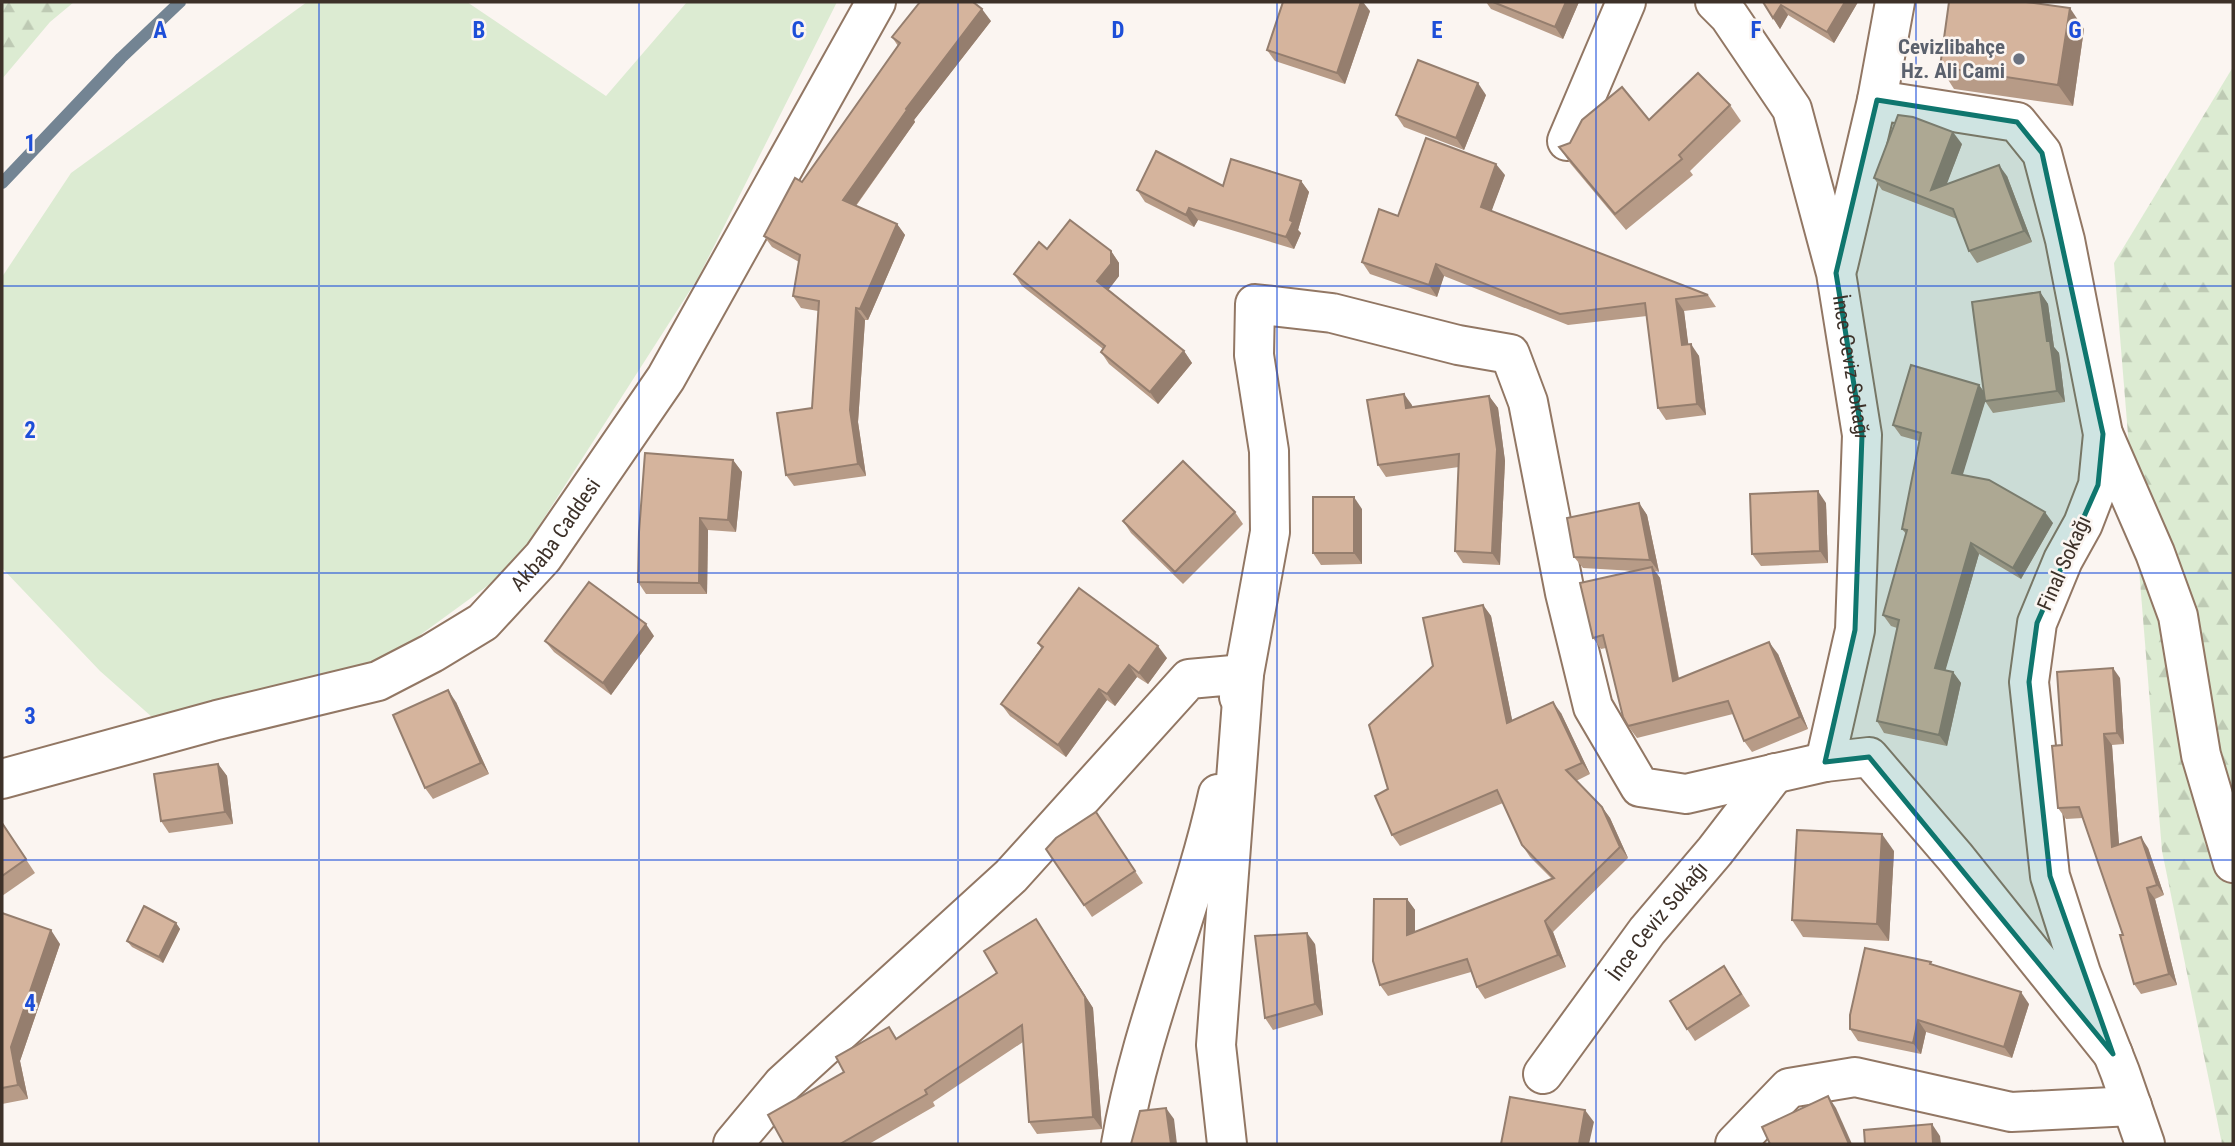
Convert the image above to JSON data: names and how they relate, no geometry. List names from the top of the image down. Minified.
{"streets":{"street":["İnce Ceviz Sokağı","Akbaba Caddesi","Final Sokağı"]},"places":["Cevizlibahçe Hz. Ali Cami"],"grid":{"columns":["A","B","C","D","E","F","G"],"rows":["1","2","3","4"]}}
